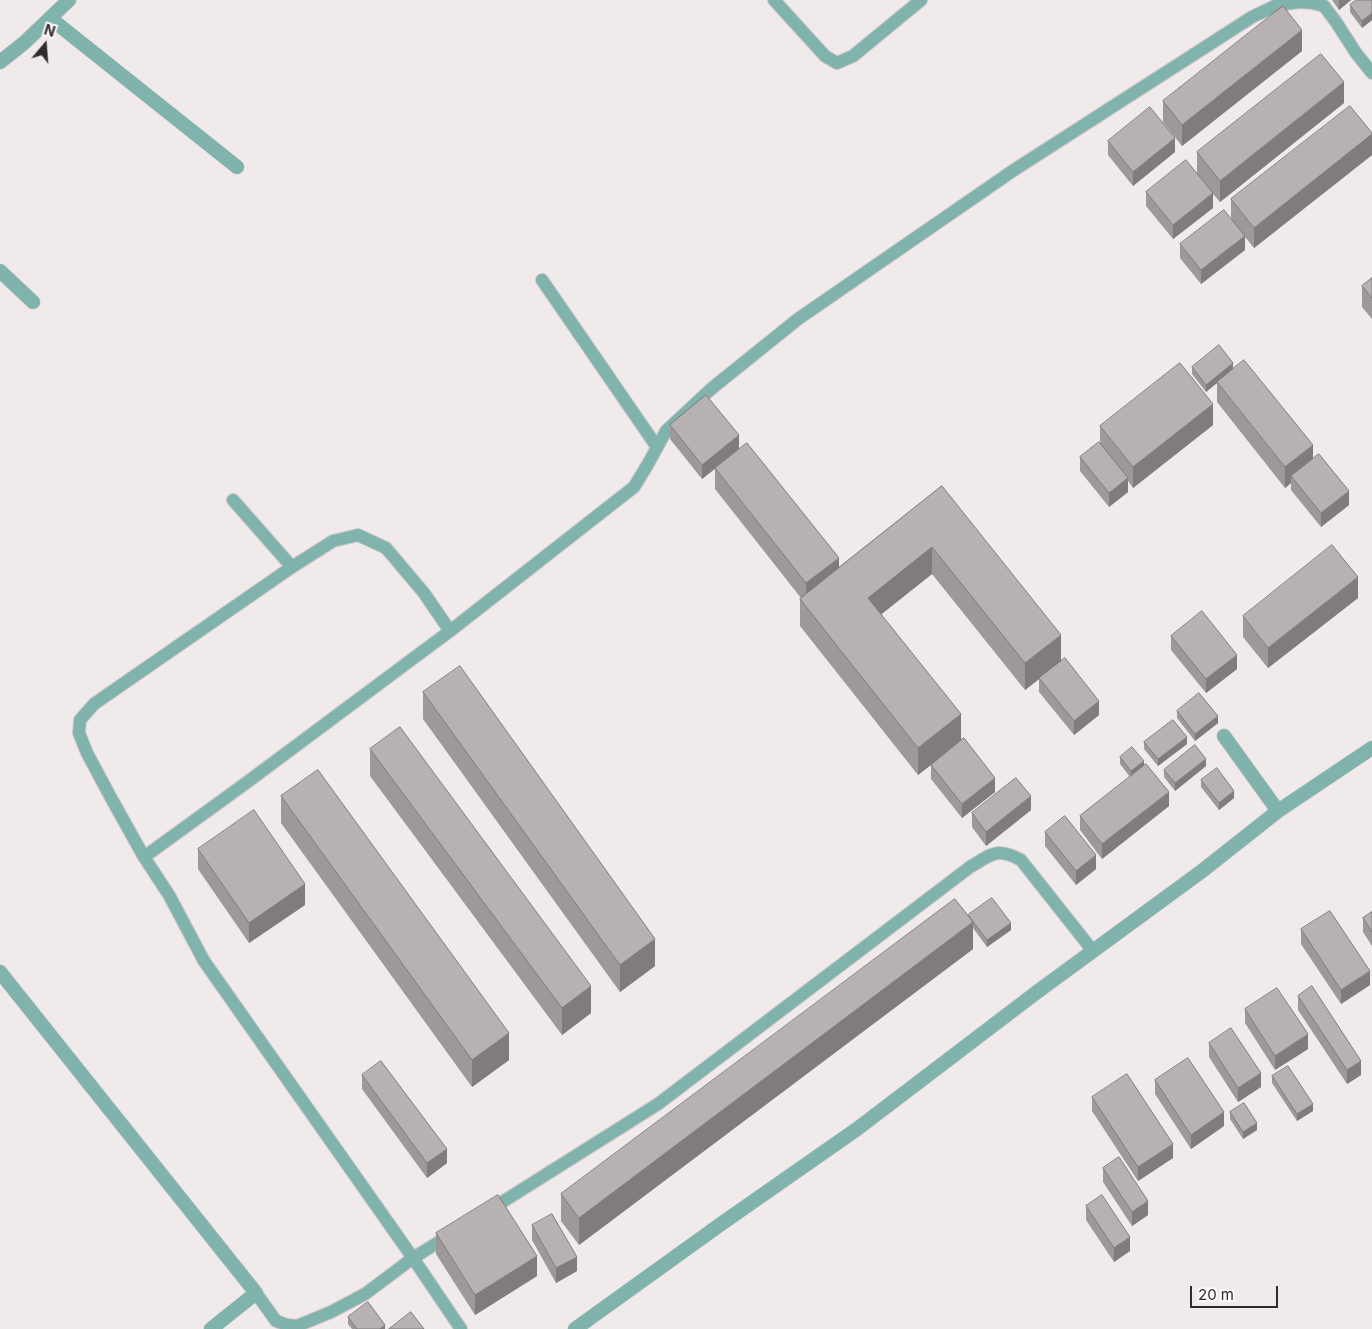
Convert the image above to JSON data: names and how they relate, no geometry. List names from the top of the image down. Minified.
{"scale_bar":"20 m","north":"top"}
